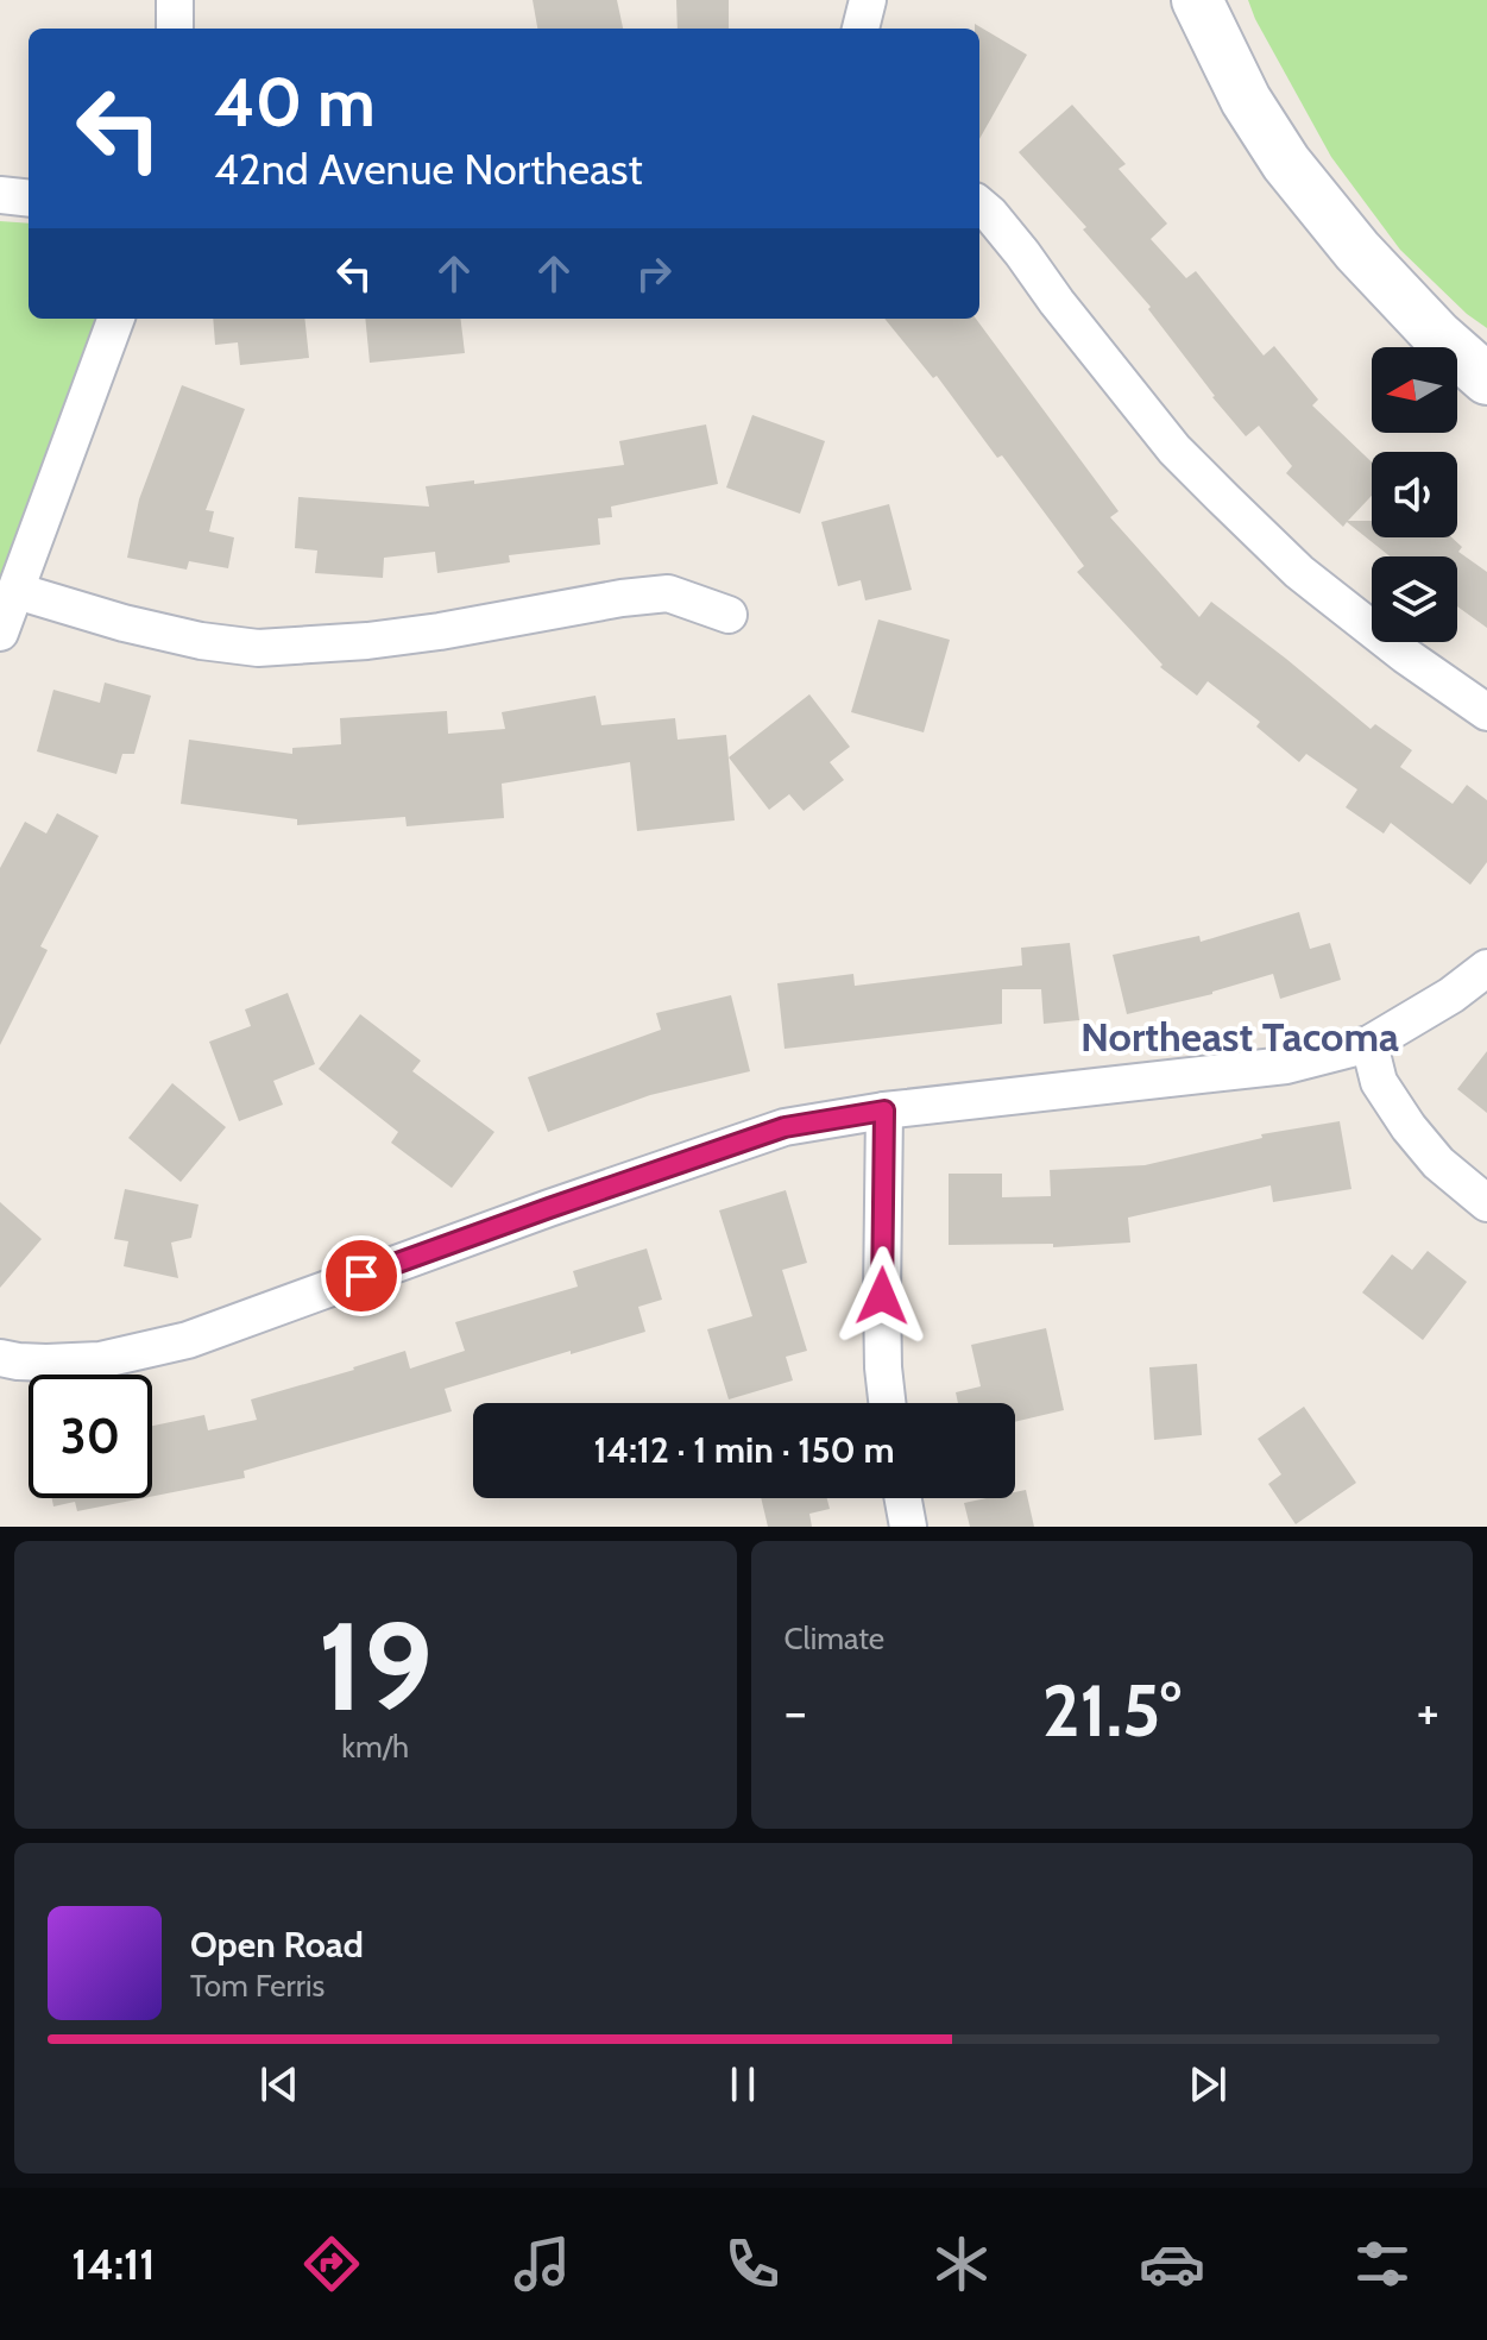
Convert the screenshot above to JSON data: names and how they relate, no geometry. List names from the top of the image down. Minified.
{"districts":["Northeast Tacoma"],"north":"left","page":{"turn":["40 m","42nd Avenue Northeast"],"limit":"30","trip":"14:12 · 1 min · 150 m","tile":[["19","km/h"],"Climate"],"heat":["−","21.5°","+"],"song":["Open Road","Tom Ferris"],"tabs":"14:11"}}
